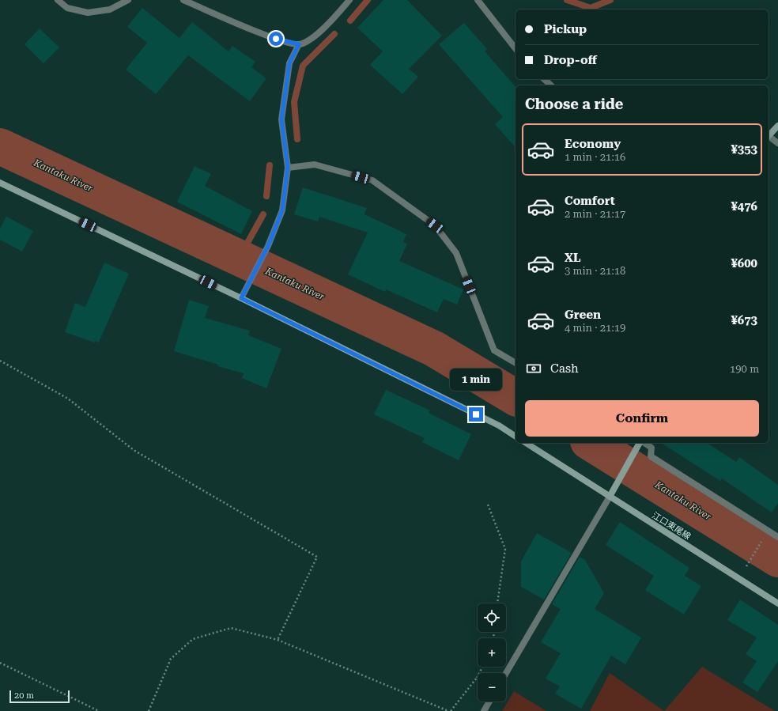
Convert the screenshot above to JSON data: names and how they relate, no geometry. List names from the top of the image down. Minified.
{"streets":{"street":["江口東尾線"]},"water":["Kantaku River"],"scale_bar":"20 m","page":{"banner":["Pickup","Drop-off"],"heading":"Choose a ride","list":[{"name":"Economy","note":"1 min · 21:16","value":"¥353"},{"name":"Comfort","note":"2 min · 21:17","value":"¥476"},{"name":"XL","note":"3 min · 21:18","value":"¥600"},{"name":"Green","note":"4 min · 21:19","value":"¥673"}],"pay":["Cash","190 m"],"bubble":"1 min","buttons":"Confirm","map_buttons":["+","−"],"scale":"20 m"}}
